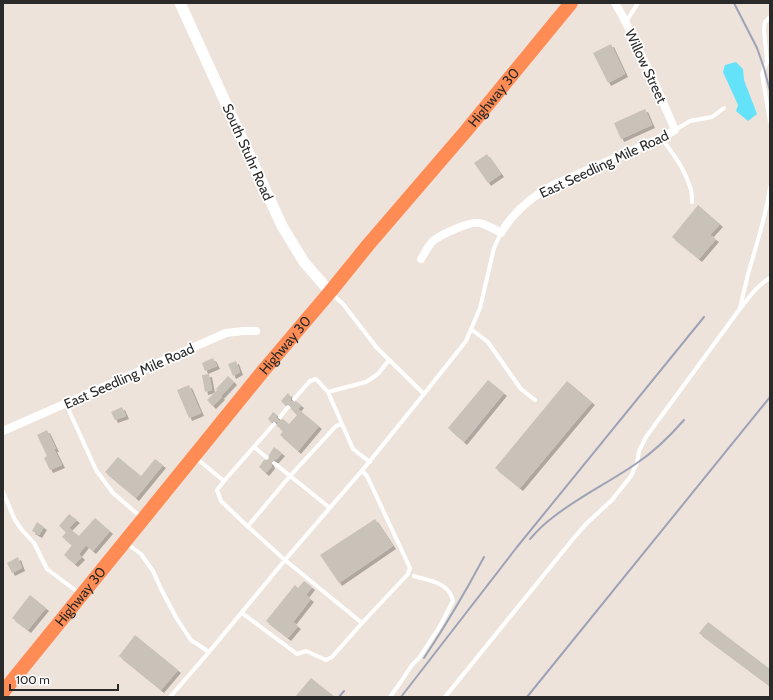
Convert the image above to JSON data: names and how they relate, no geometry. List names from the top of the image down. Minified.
{"streets":{"highway":["Highway 30"],"main road":["South Stuhr Road"],"street":["Willow Street","East Seedling Mile Road"]},"crossings":[["Willow Street","East Seedling Mile Road"],["Highway 30","South Stuhr Road"]],"scale_bar":"100 m"}
